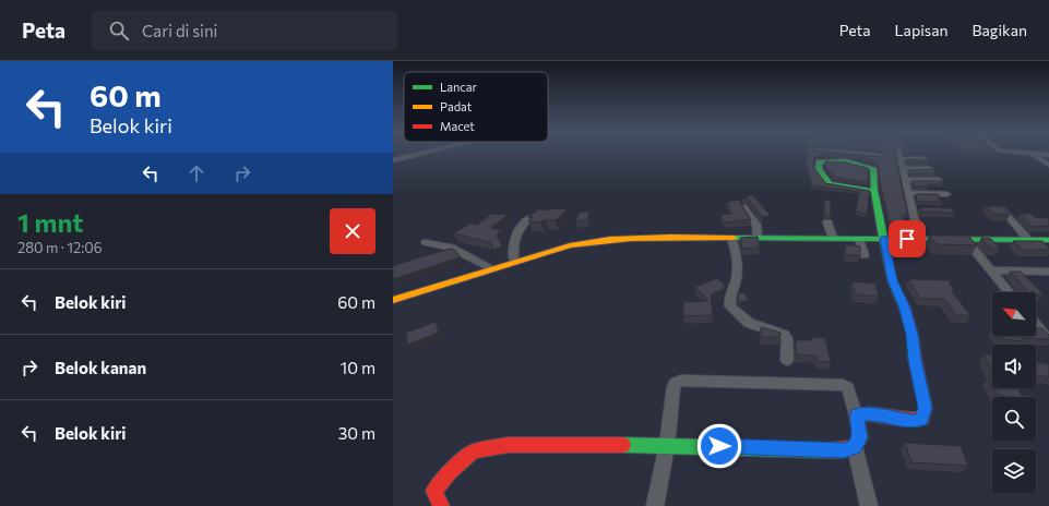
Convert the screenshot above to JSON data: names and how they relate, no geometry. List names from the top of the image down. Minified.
{"legend":["Lancar","Padat","Macet"],"north":"top left","page":{"header":"Peta","search":"Cari di sini","nav":["Peta","Lapisan","Bagikan"],"turn":["60 m","Belok kiri"],"heading":["1 mnt","280 m · 12:06"],"list":[{"name":"Belok kiri","value":"60 m"},{"name":"Belok kanan","value":"10 m"},{"name":"Belok kiri","value":"30 m"}]}}
